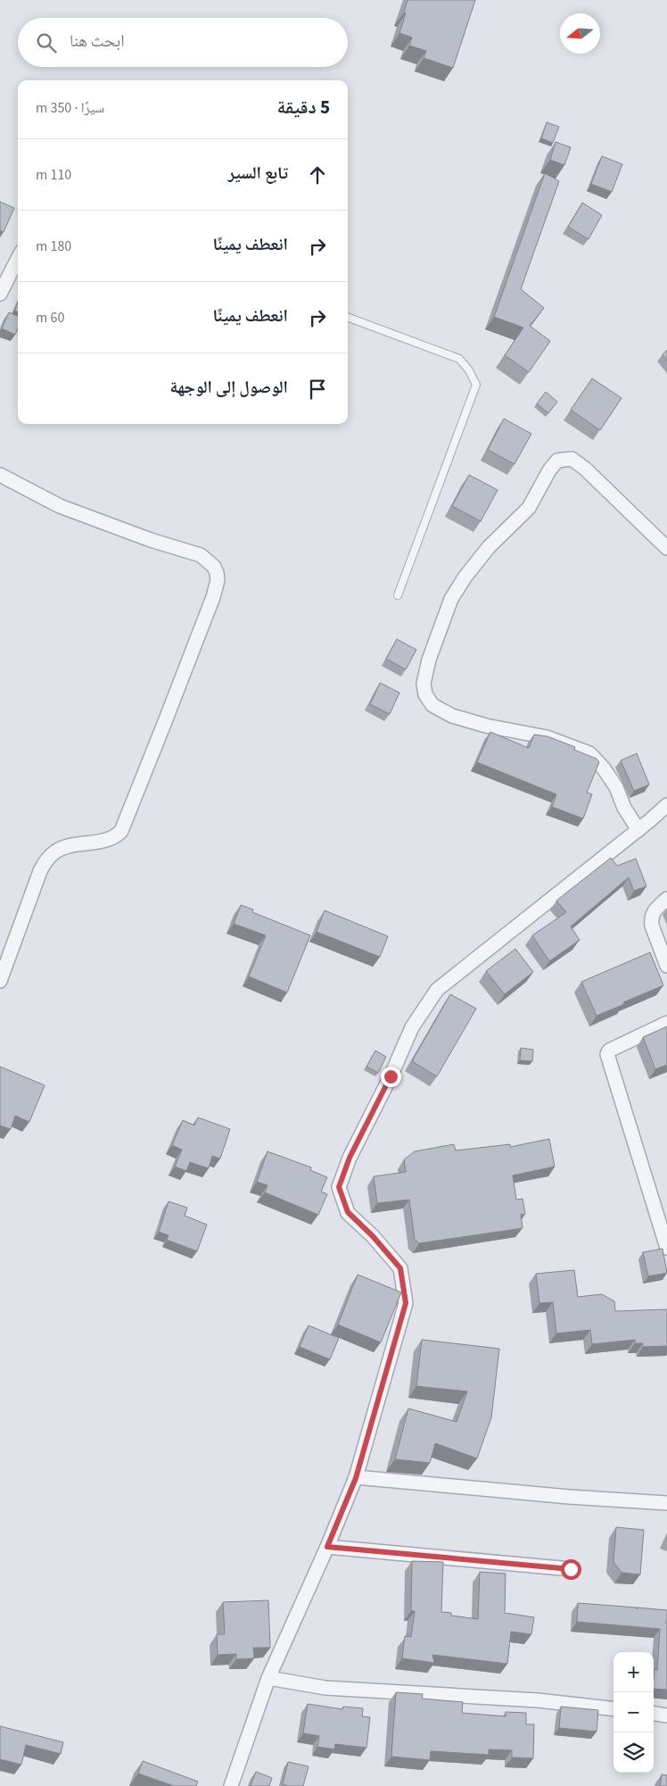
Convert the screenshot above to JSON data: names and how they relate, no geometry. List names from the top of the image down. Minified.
{"north":"left","page":{"search":"ابحث هنا","heading":["5 دقيقة","سيرًا · 350 m"],"list":[["تابع السير","110 m"],["انعطف يمينًا","180 m"],["انعطف يمينًا","60 m"],"الوصول إلى الوجهة"],"map_buttons":["+","−"]}}
